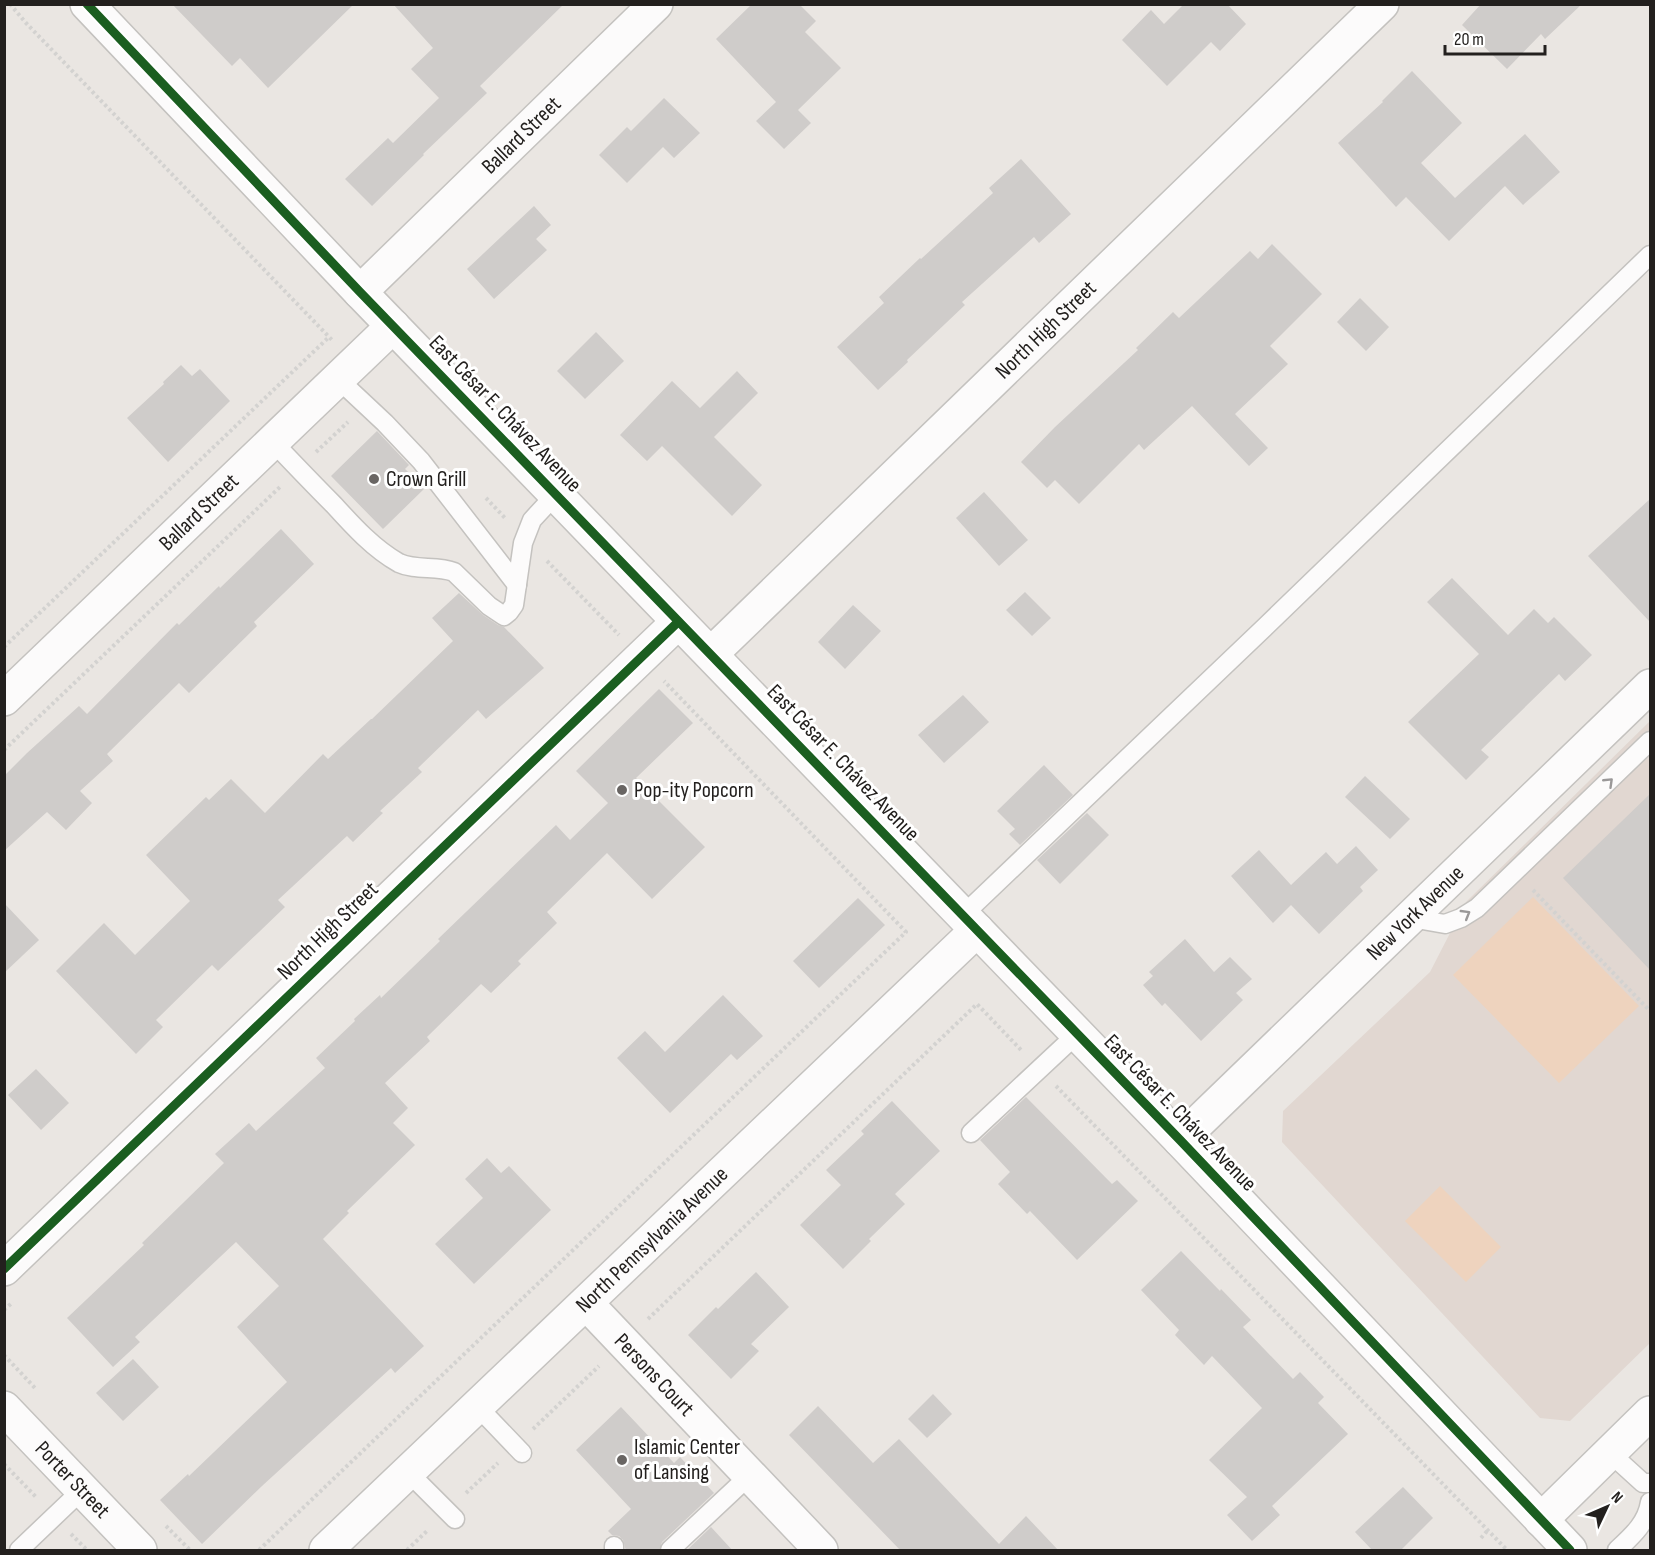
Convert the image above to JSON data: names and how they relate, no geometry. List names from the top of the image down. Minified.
{"streets":{"street":["Ballard Street","North High Street","East César E. Chávez Avenue","New York Avenue","North Pennsylvania Avenue","Persons Court","Porter Street"]},"crossings":[["Ballard Street","East César E. Chávez Avenue"],["North High Street","East César E. Chávez Avenue"],["East César E. Chávez Avenue","New York Avenue"],["East César E. Chávez Avenue","North Pennsylvania Avenue"],["North Pennsylvania Avenue","Persons Court"]],"places":["Crown Grill","Pop-ity Popcorn","Islamic Center of Lansing"],"scale_bar":"20 m","north":"top right"}
